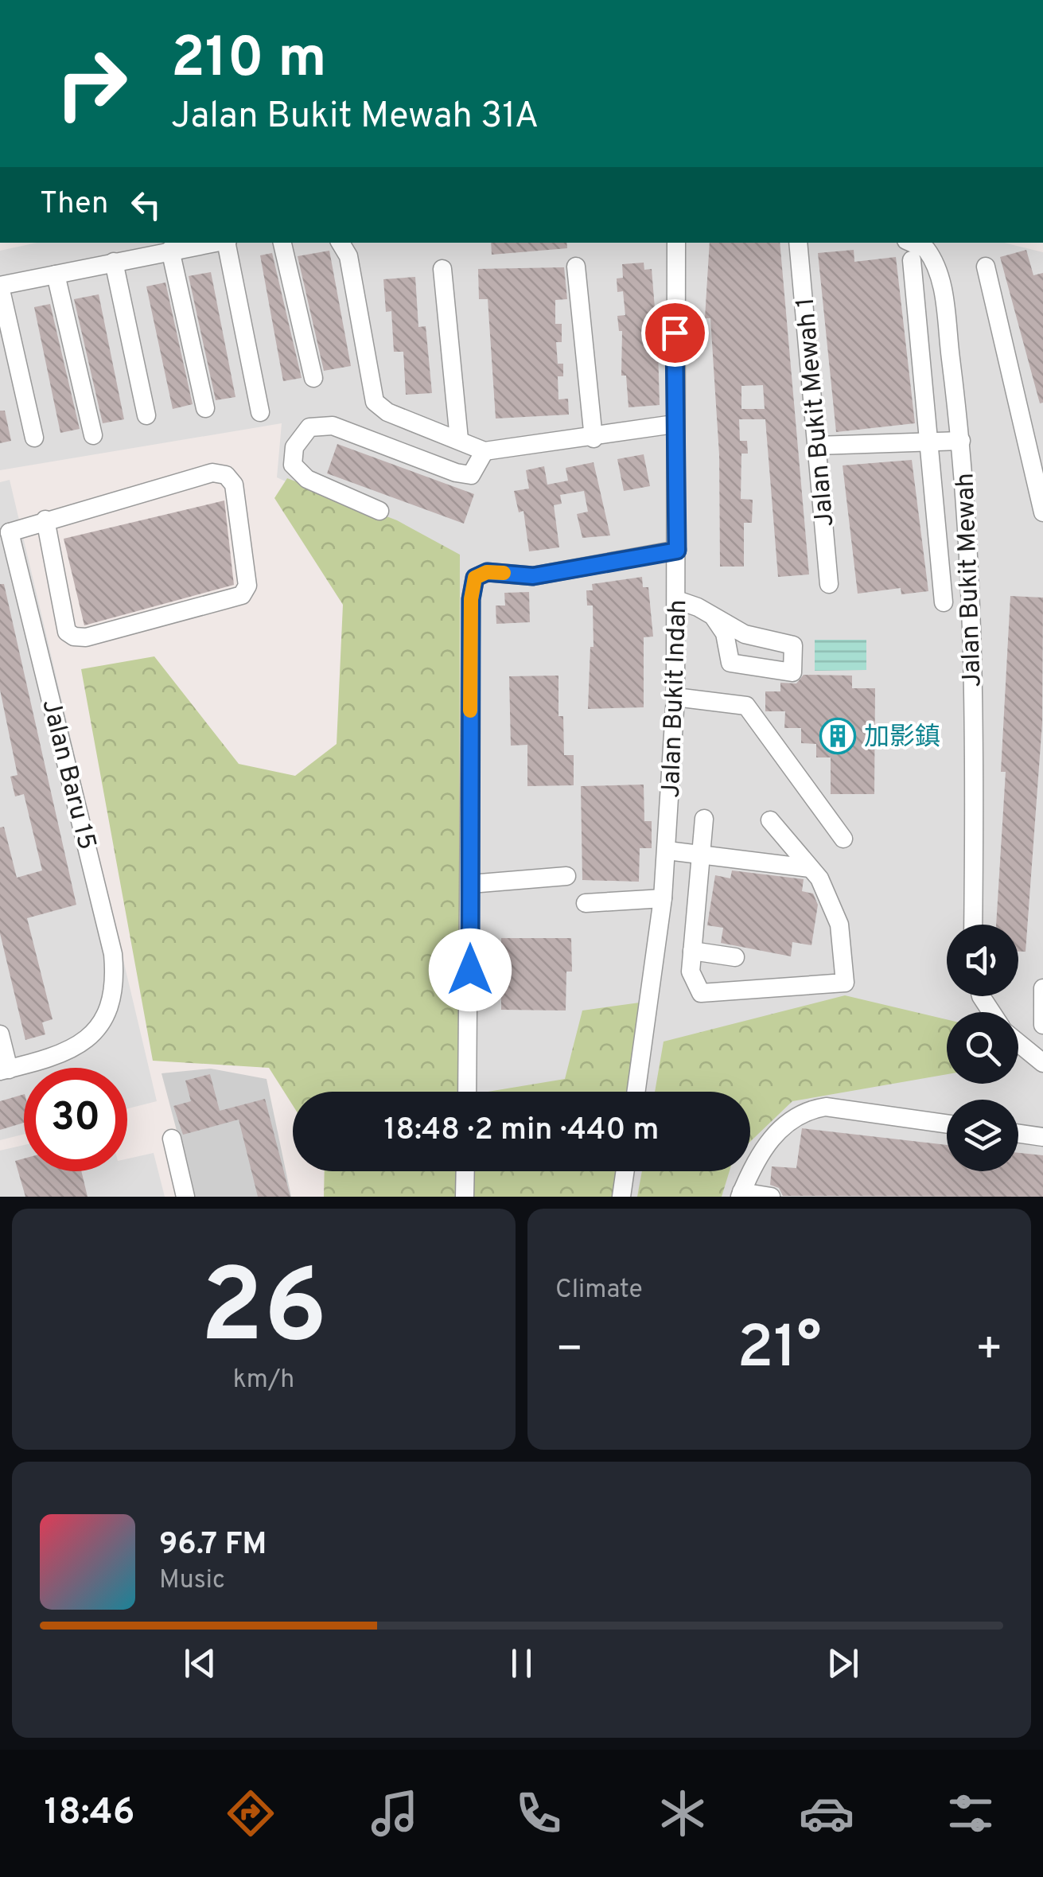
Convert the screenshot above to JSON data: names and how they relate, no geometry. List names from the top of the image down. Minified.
{"streets":{"street":["Jalan Bukit Mewah 1","Jalan Bukit Mewah","Jalan Bukit Indah","Jalan Baru 15"]},"places":{"building":["加影鎮"]},"page":{"turn":["210 m","Jalan Bukit Mewah 31A"],"then":"Then","limit":"30","trip":"18:48 · 2 min · 440 m","tile":[["26","km/h"],"Climate"],"heat":["−","21°","+"],"song":["96.7 FM","Music"],"tabs":"18:46"}}
